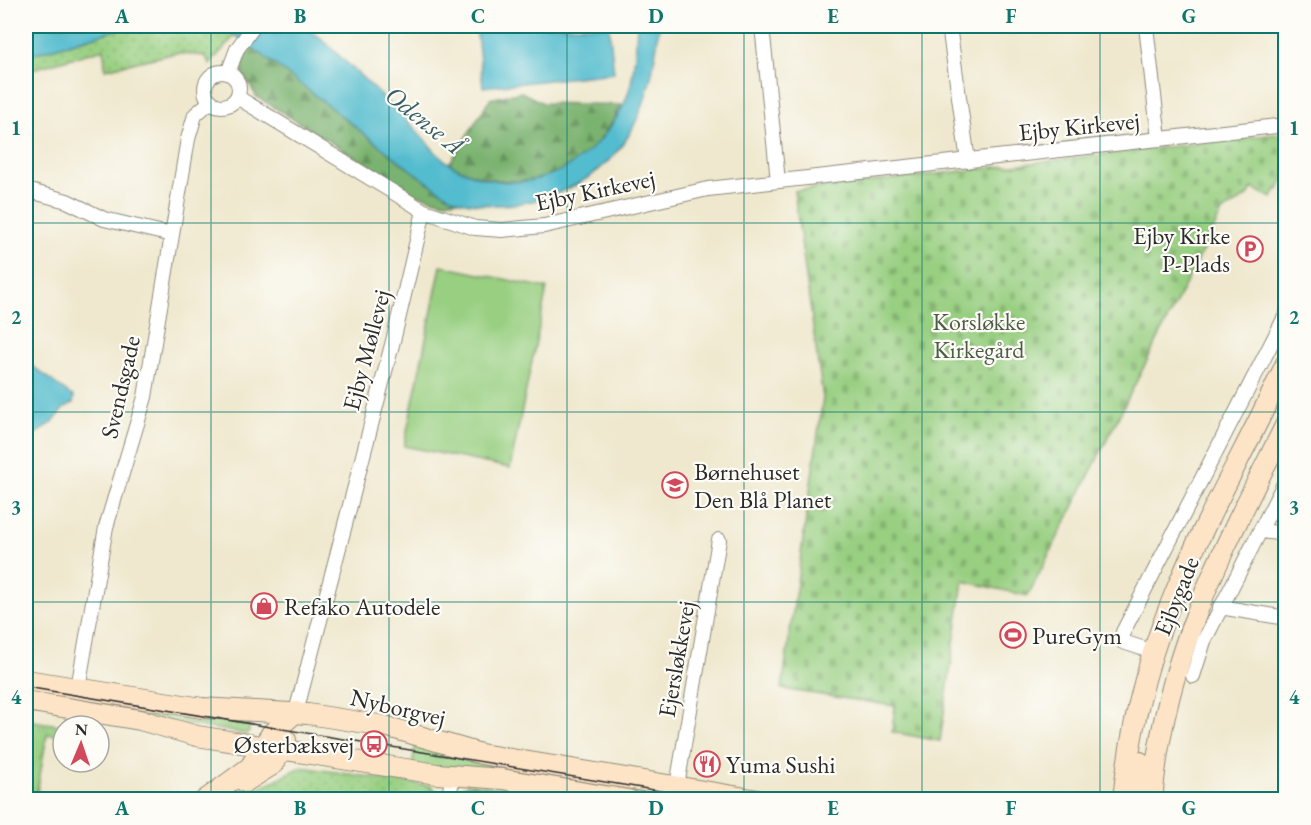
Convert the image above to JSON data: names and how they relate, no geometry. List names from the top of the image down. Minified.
{"streets":{"street":["Ejby Kirkevej","Ejby Møllevej","Svendsgade","Ejbygade","Ejersløkkevej","Nyborgvej"]},"crossings":[["Ejby Kirkevej","Ejby Møllevej"],["Ejby Møllevej","Nyborgvej"],["Svendsgade","Nyborgvej"],["Ejersløkkevej","Nyborgvej"]],"water":["Odense Å"],"parks":["Korsløkke Kirkegård"],"places":{"parking":["Ejby Kirke P-Plads"],"school or university":["Børnehuset Den Blå Planet"],"shop":["Refako Autodele"],"sports":["PureGym"],"bus stop":["Østerbæksvej"],"restaurant":["Yuma Sushi"]},"north":"top","grid":{"columns":["A","B","C","D","E","F","G"],"rows":["1","2","3","4"]}}
